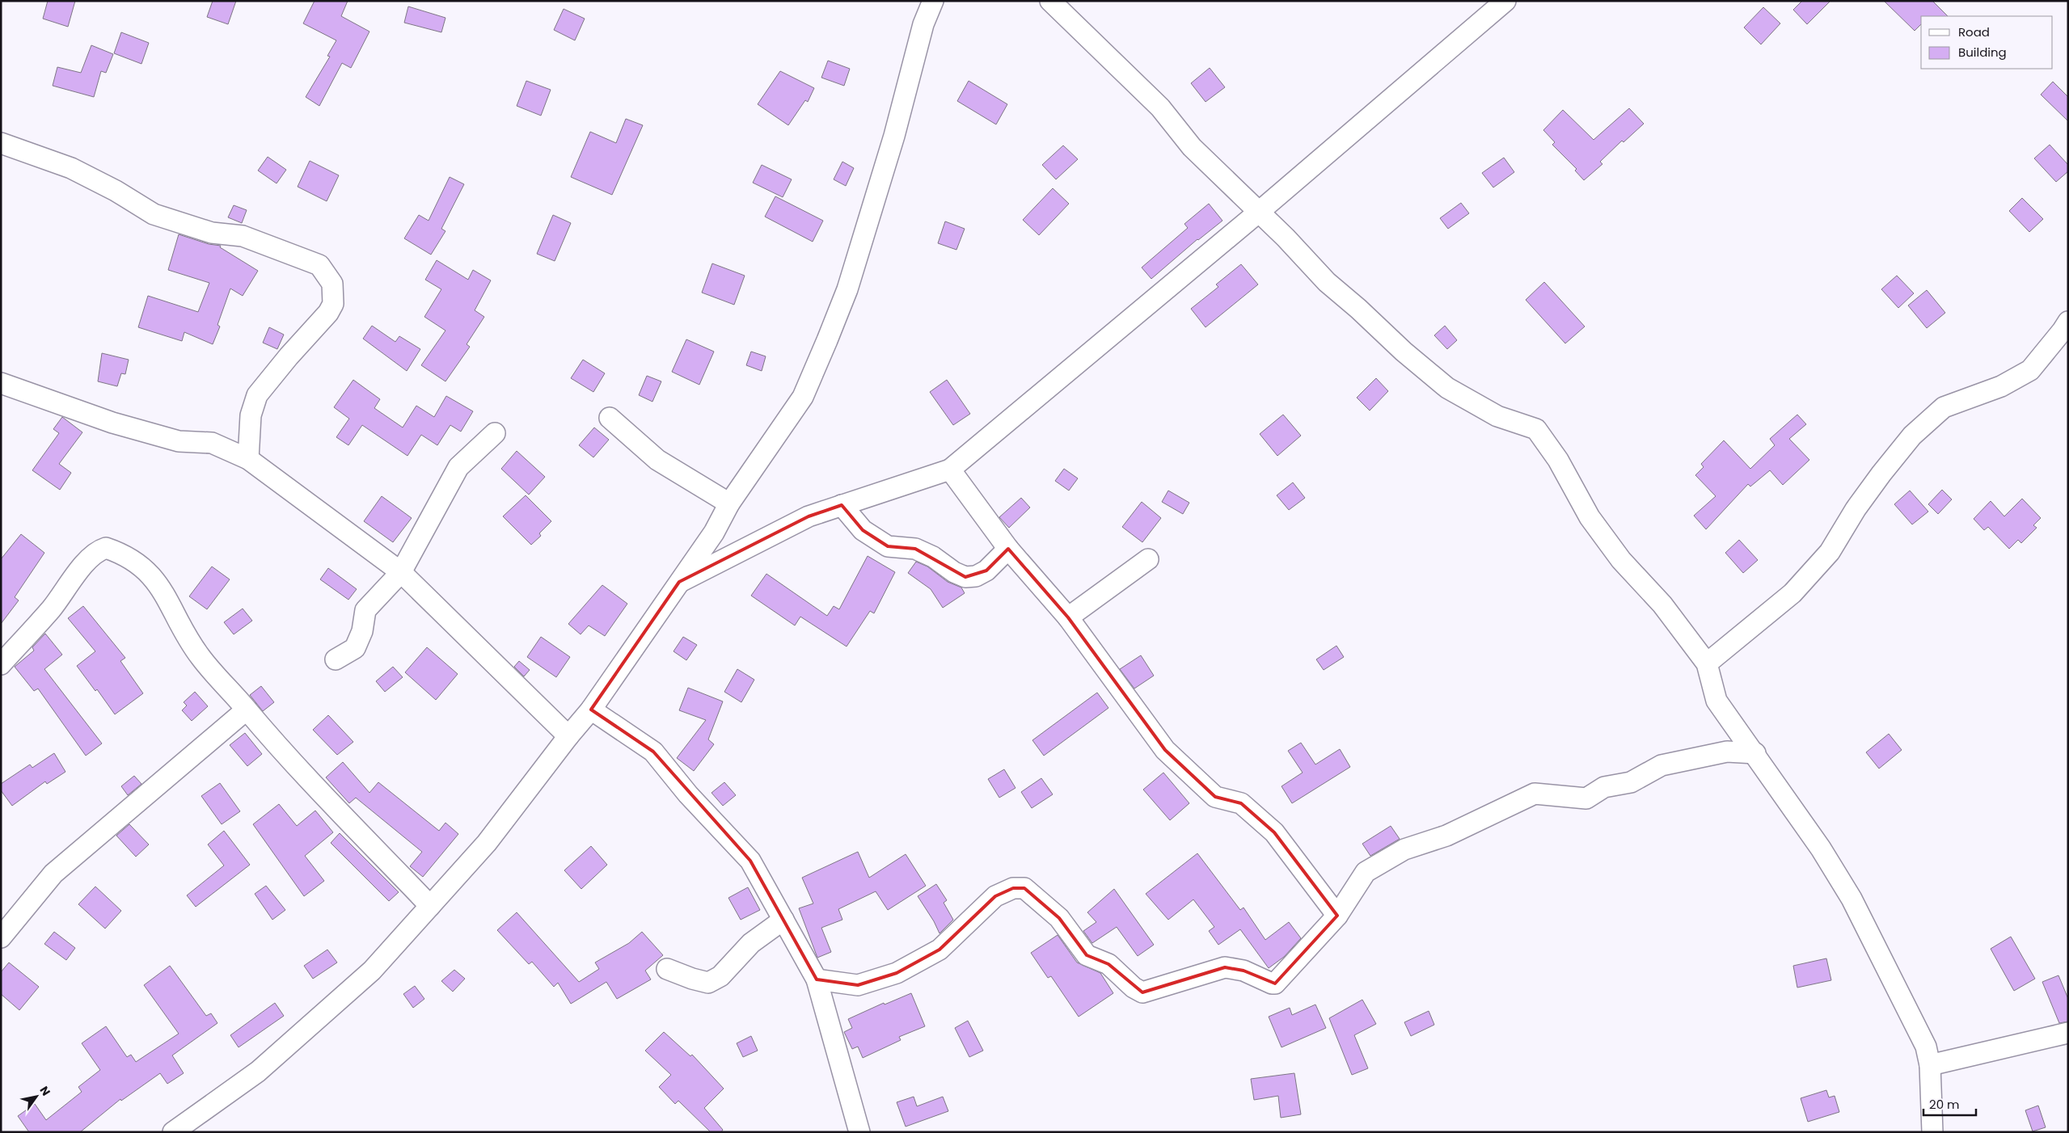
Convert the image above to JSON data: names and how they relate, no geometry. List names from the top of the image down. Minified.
{"legend":["Road","Building"],"scale_bar":"20 m","north":"top right"}
